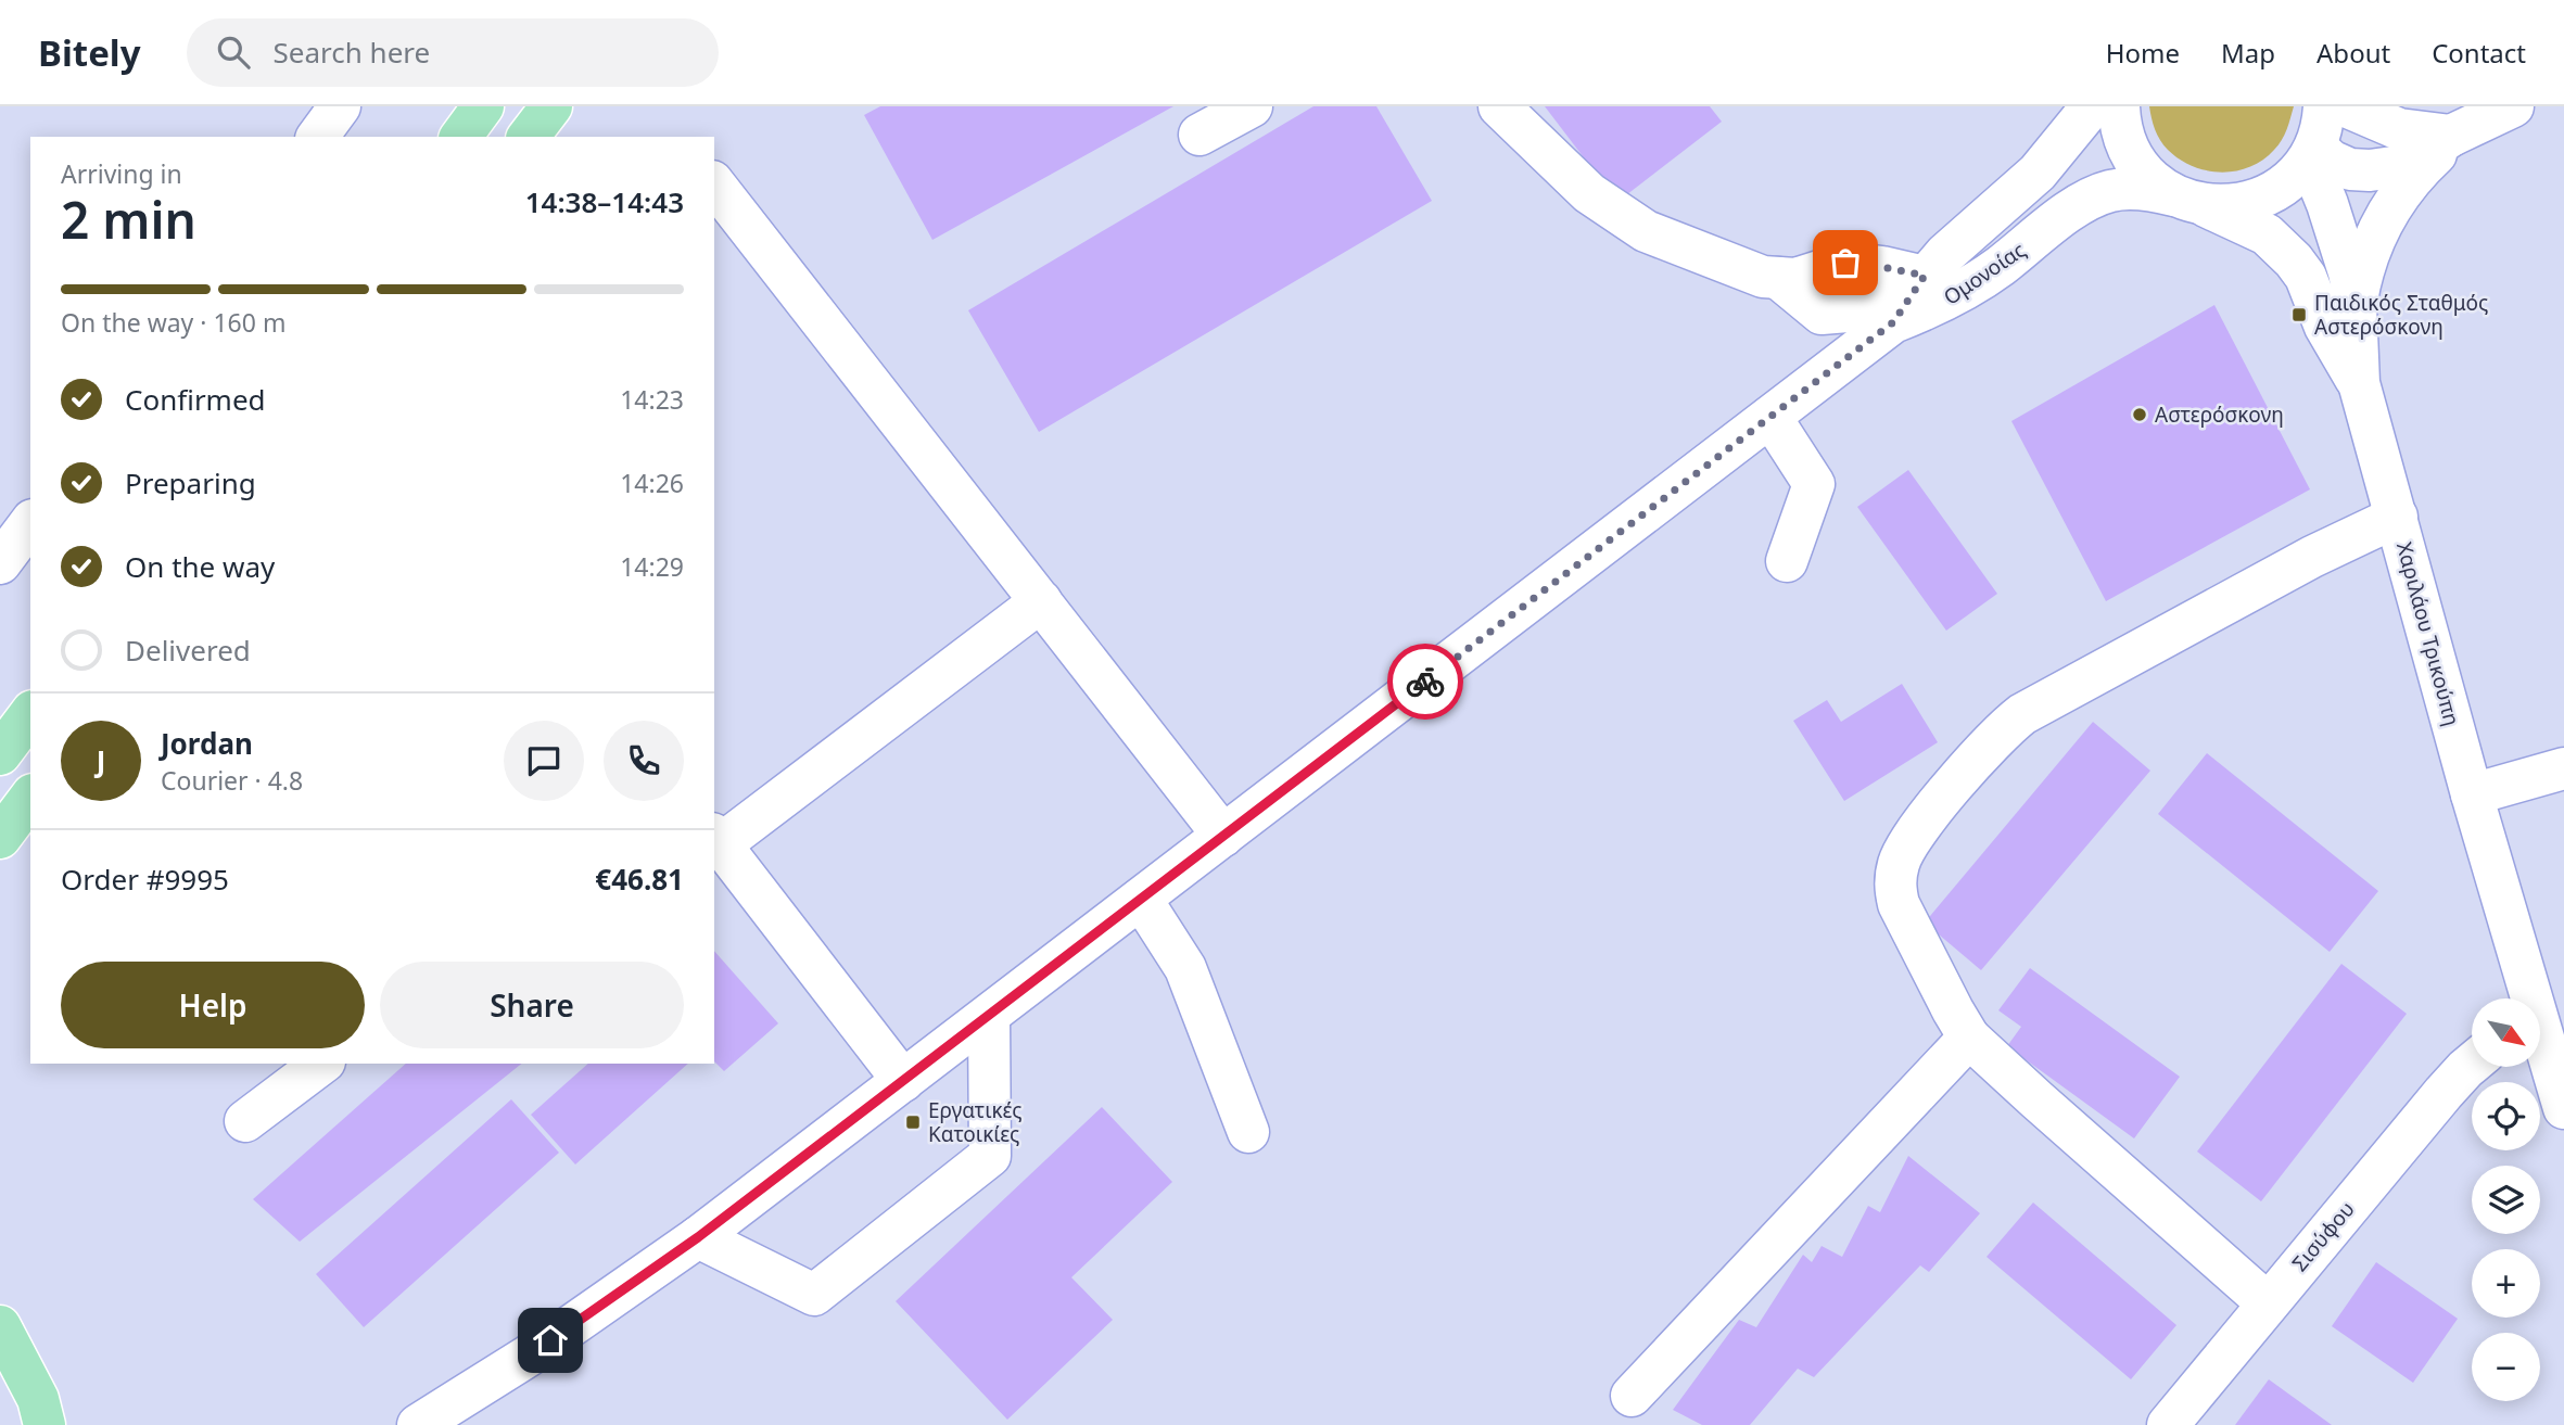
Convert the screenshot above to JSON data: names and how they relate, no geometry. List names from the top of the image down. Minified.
{"streets":{"street":["Ομονοίας","Χαριλάου Τρικούπη","Σισύφου"]},"places":{"transit":["Παιδικός Σταθμός Αστερόσκονη","Εργατικές Κατοικίες"],"other":["Αστερόσκονη"]},"north":"bottom right","page":{"header":"Bitely","search":"Search here","nav":["Home","Map","About","Contact"],"heading":["2 min","Arriving in","14:38–14:43"],"panel":["Jordan","Courier · 4.8","Order #9995","€46.81"],"bar":"On the way · 160 m","list":[["Confirmed","14:23"],["Preparing","14:26"],["On the way","14:29"],"Delivered"],"round":"J","buttons":["Help","Share"],"map_buttons":["+","−"]}}
